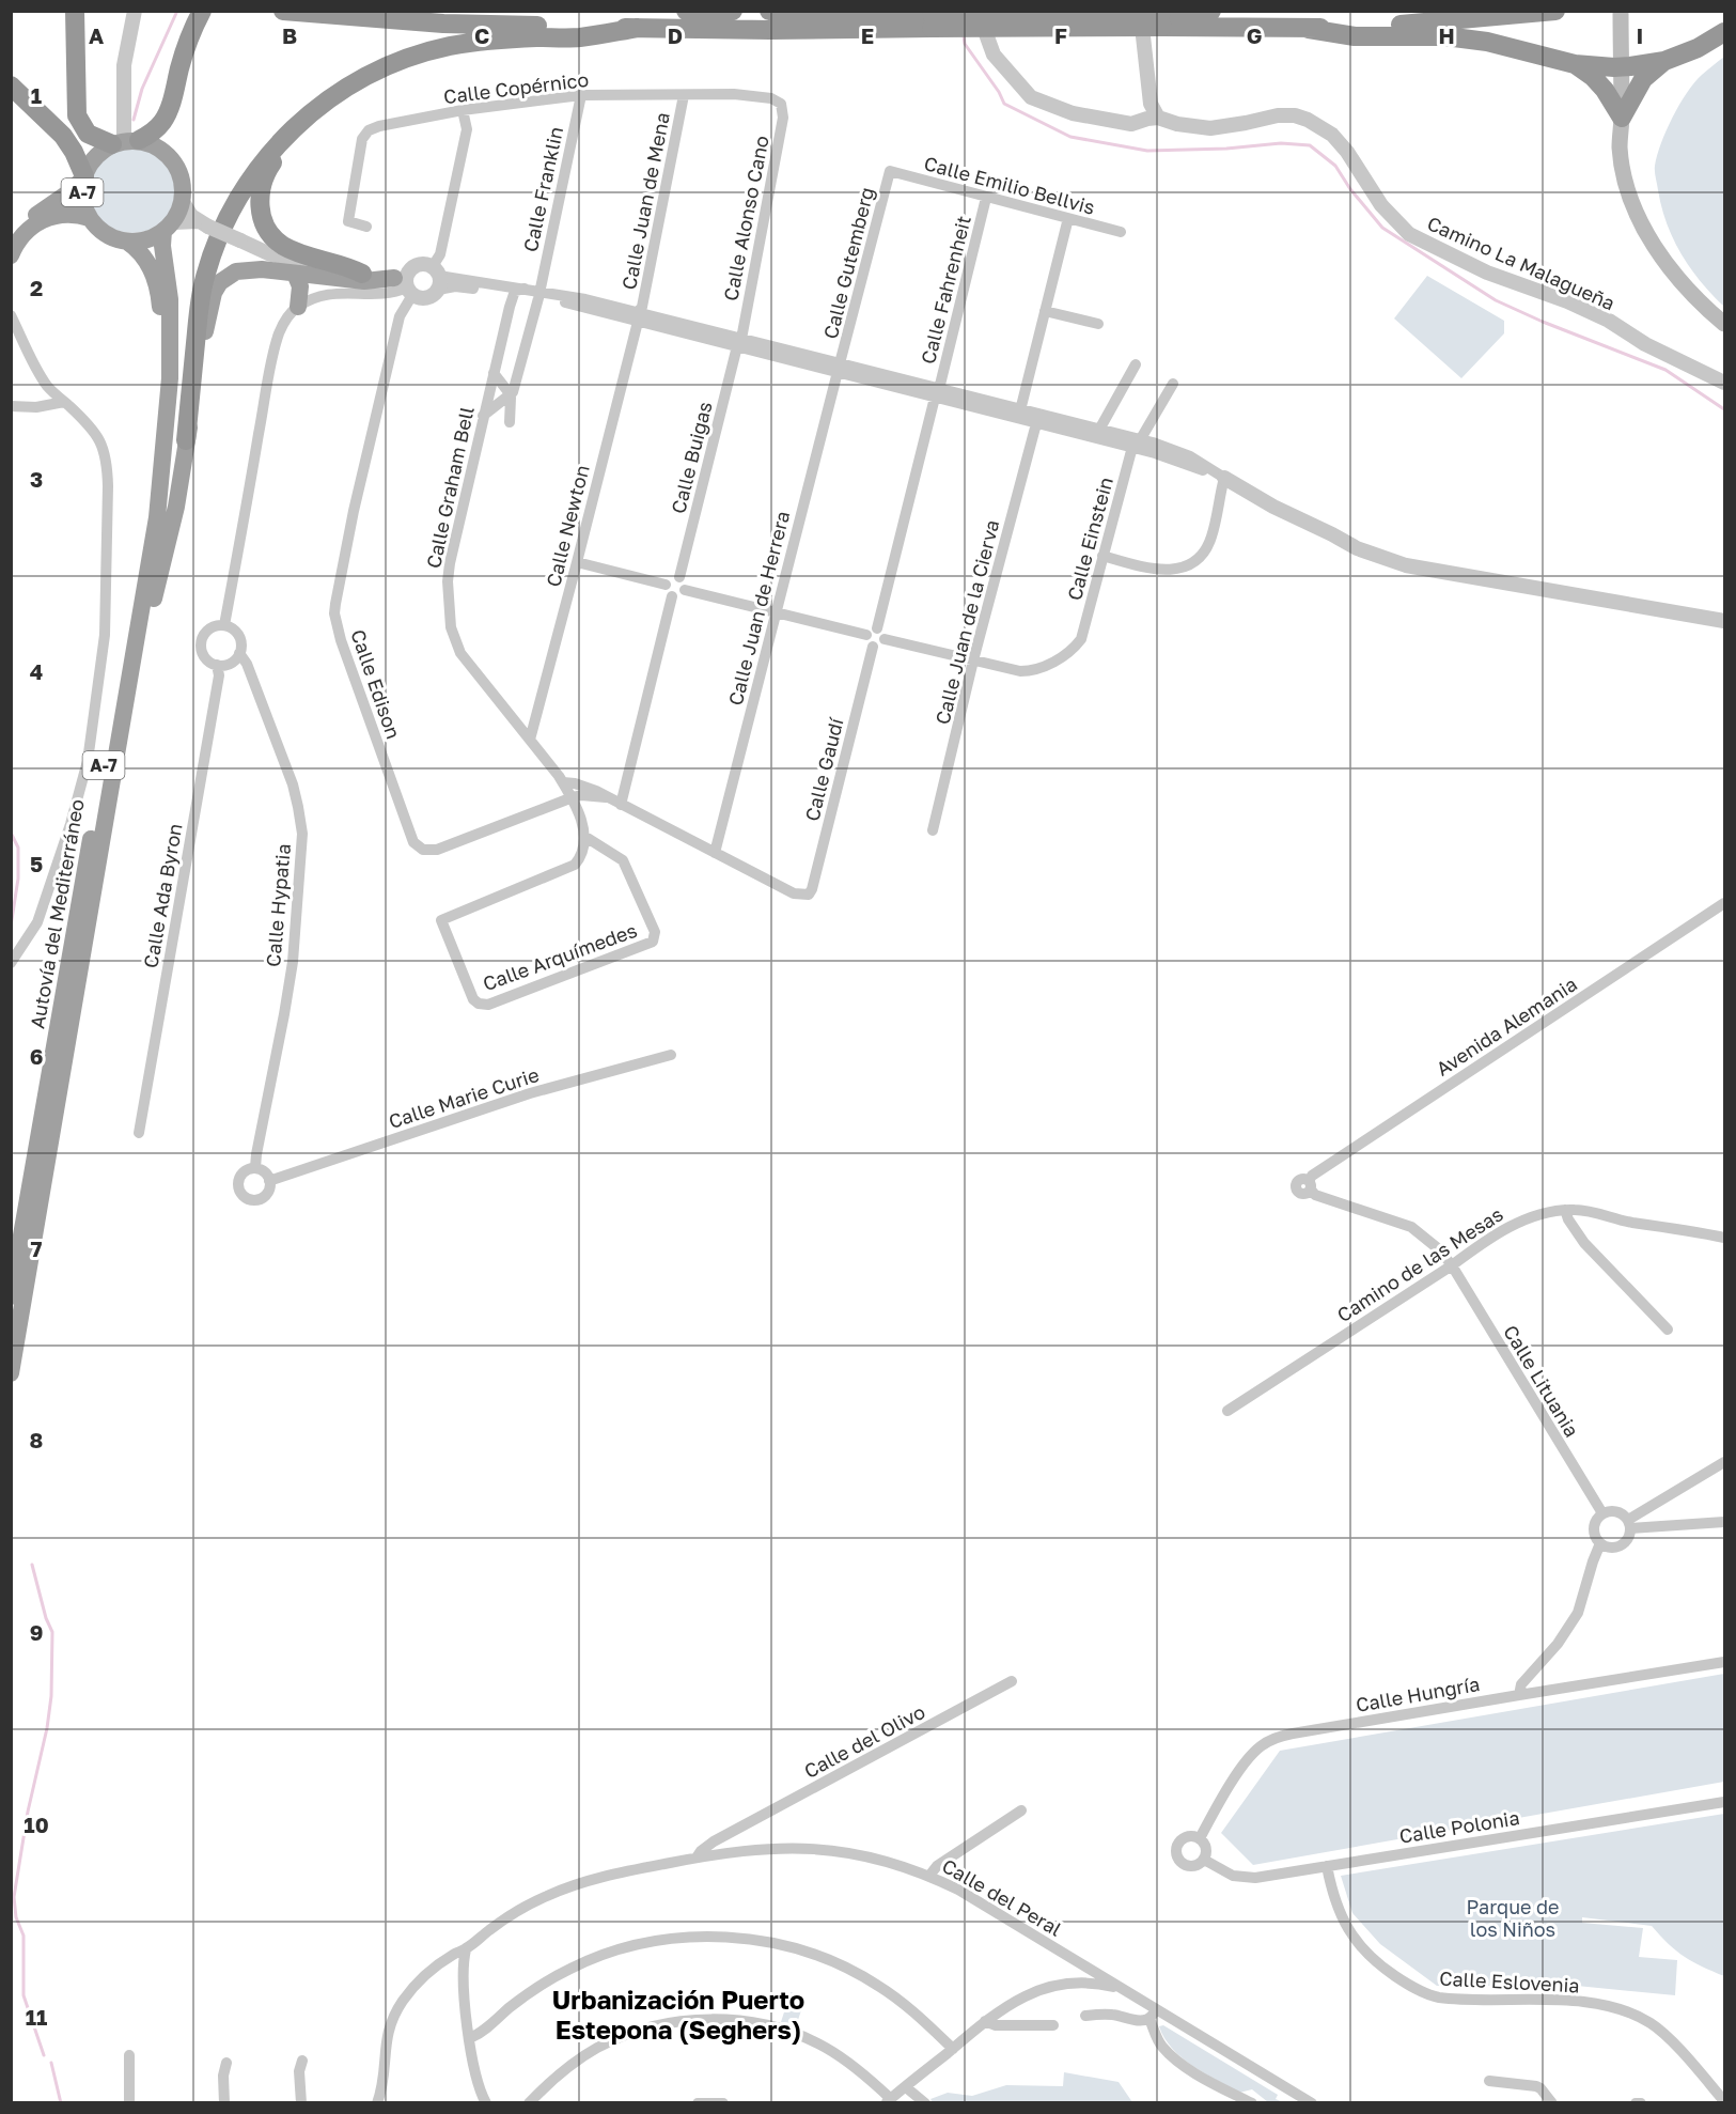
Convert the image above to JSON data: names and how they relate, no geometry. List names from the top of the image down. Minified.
{"streets":{"highway":["A-7","Autovía del Mediterráneo"],"street":["Calle Copérnico","Calle Emilio Bellvis","Calle Franklin","Calle Juan de Mena","Calle Alonso Cano","Calle Gutemberg","Camino La Malagueña","Calle Fahrenheit","Calle Buigas","Calle Graham Bell","Calle Newton","Calle Einstein","Calle Juan de Herrera","Calle Juan de la Cierva","Calle Edison","Calle Gaudí","Calle Ada Byron","Calle Hypatia","Calle Arquímedes","Avenida Alemania","Calle Marie Curie","Camino de las Mesas","Calle Lituania","Calle Hungría","Calle del Olivo","Calle Polonia","Calle del Peral","Calle Eslovenia"]},"crossings":[["Calle Copérnico","Calle Franklin"],["Calle Copérnico","Calle Juan de Mena"],["Calle Copérnico","Calle Alonso Cano"],["Calle Emilio Bellvis","Calle Gutemberg"],["Calle Emilio Bellvis","Calle Fahrenheit"],["A-7","Autovía del Mediterráneo"],["Calle Juan de Mena","Calle Newton"],["Calle Alonso Cano","Calle Buigas"],["Calle Gutemberg","Calle Juan de Herrera"],["Calle Graham Bell","Calle Newton"],["Calle Graham Bell","Calle Edison"],["Calle Graham Bell","Calle Arquímedes"],["Calle Einstein","Calle Juan de la Cierva"],["Calle Juan de Herrera","Calle Gaudí"],["Calle Edison","Autovía del Mediterráneo"],["Calle Ada Byron","Calle Hypatia"],["Calle Hypatia","Calle Marie Curie"],["Avenida Alemania","Calle Lituania"],["Camino de las Mesas","Calle Lituania"],["Calle Hungría","Calle Polonia"],["Calle del Olivo","Calle del Peral"],["Calle Polonia","Calle Eslovenia"]],"districts":["Urbanización Puerto Estepona (Seghers)"],"parks":["Parque de los Niños"],"grid":{"columns":["A","B","C","D","E","F","G","H","I"],"rows":["1","2","3","4","5","6","7","8","9","10","11"]}}
